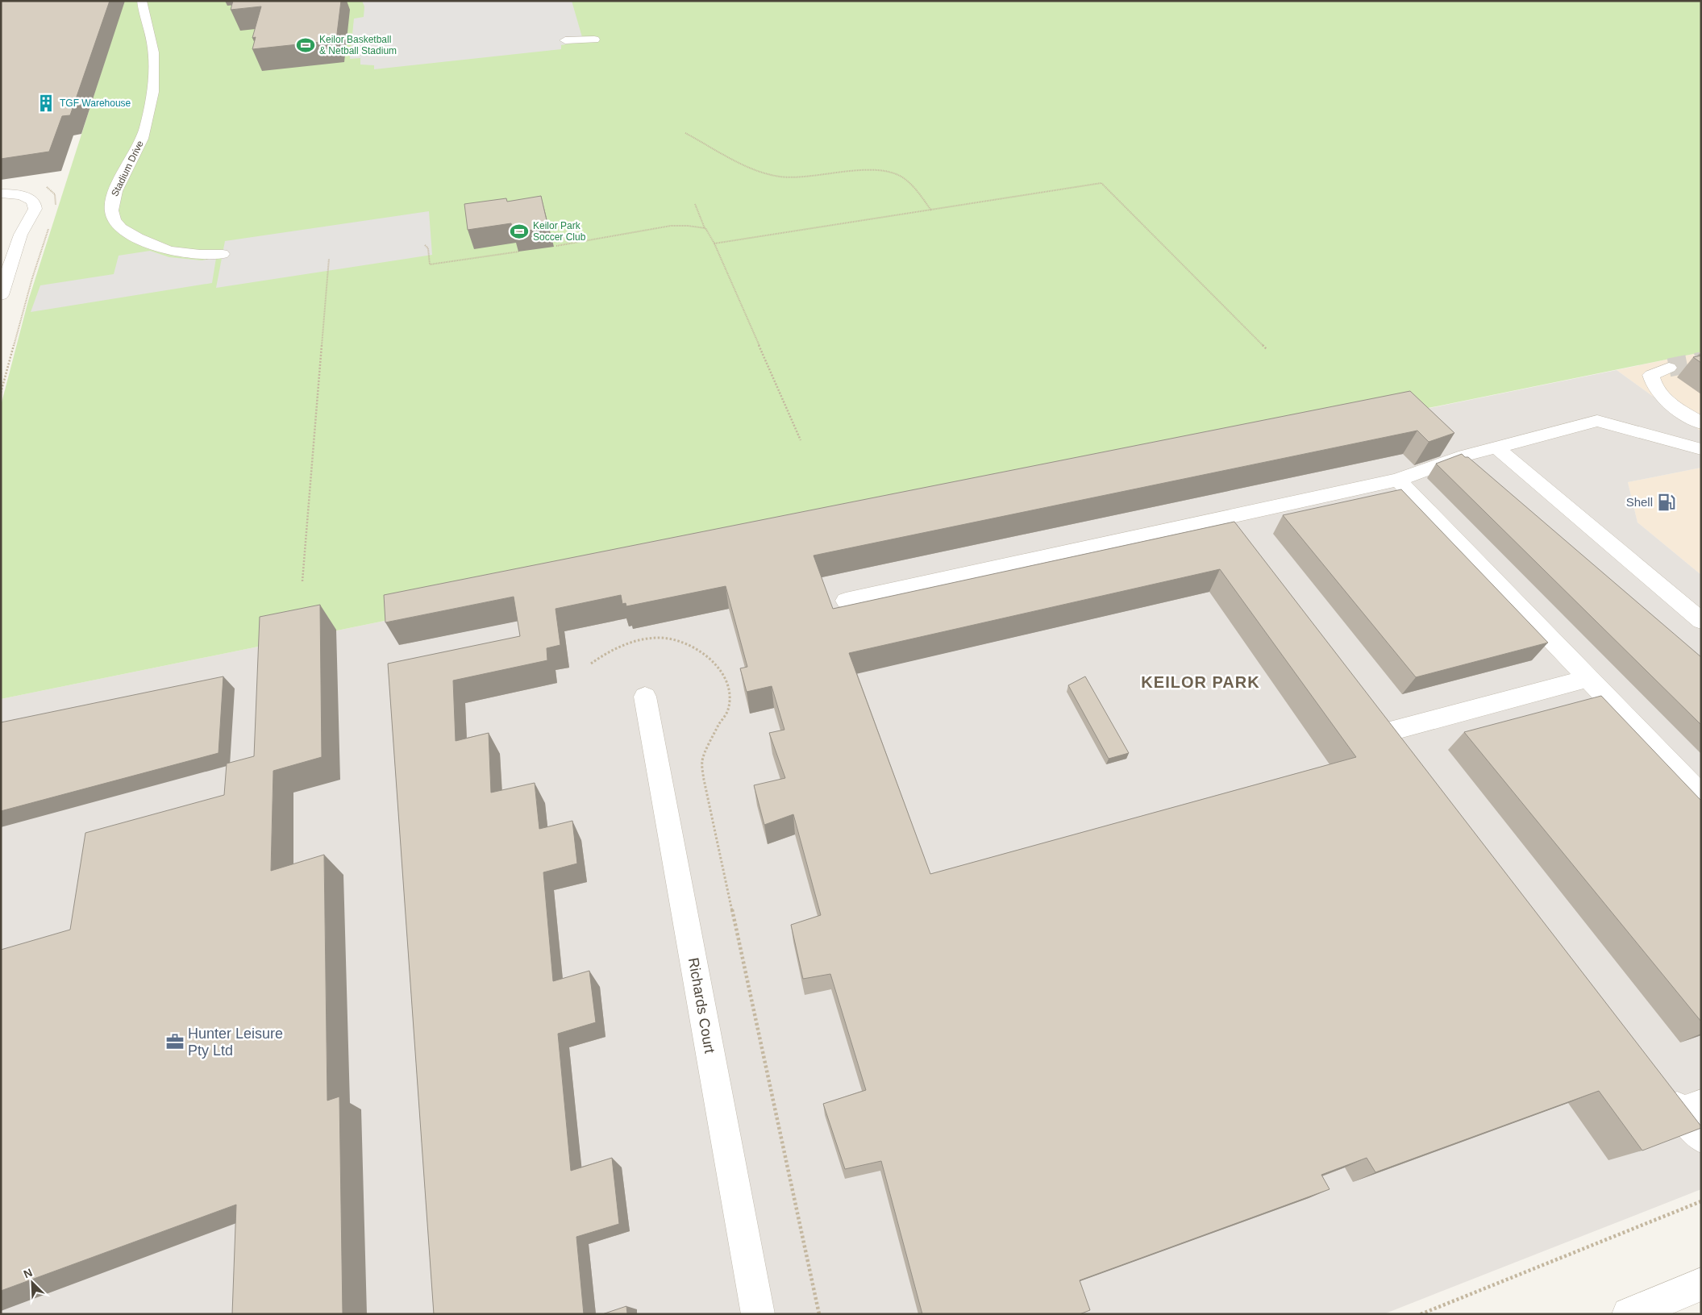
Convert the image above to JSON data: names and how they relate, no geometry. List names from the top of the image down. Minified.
{"streets":{"street":["Stadium Drive","Richards Court"]},"districts":["KEILOR PARK"],"places":{"sports":["Keilor Basketball & Netball Stadium","Keilor Park Soccer Club"],"building":["TGF Warehouse"],"fuel station":["Shell"],"office":["Hunter Leisure Pty Ltd"]},"north":"top left"}
